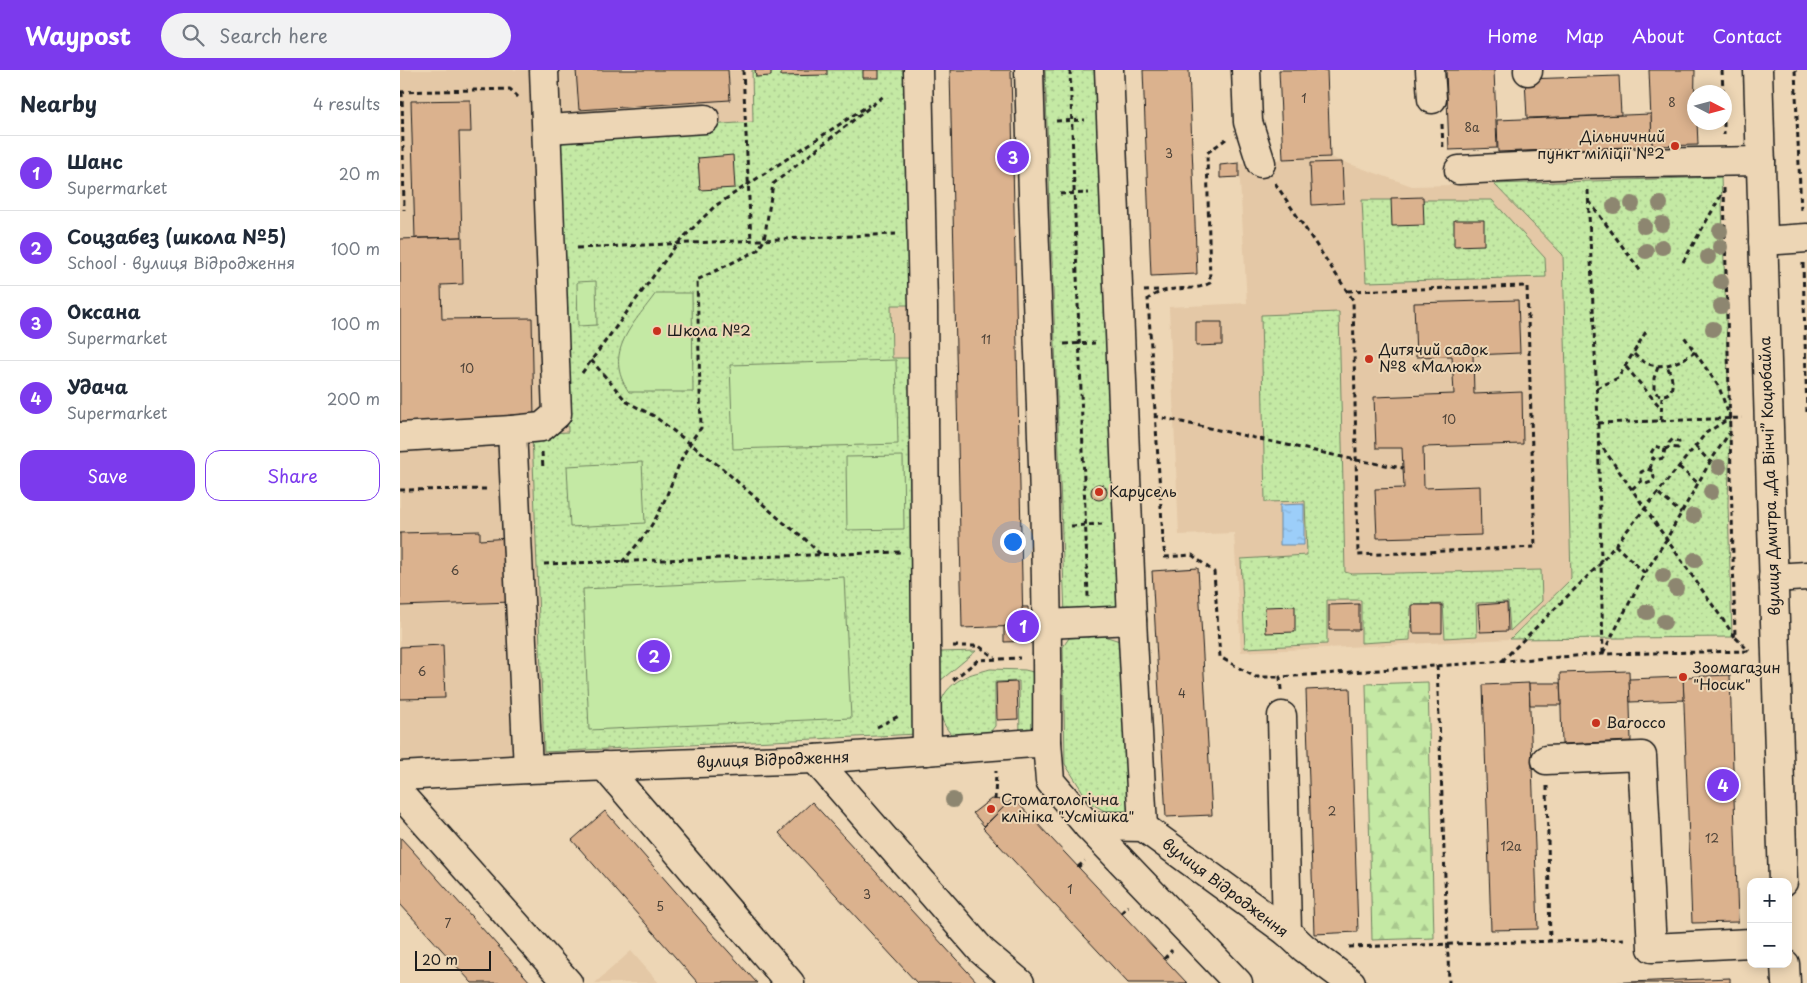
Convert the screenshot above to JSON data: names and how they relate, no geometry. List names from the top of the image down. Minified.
{"streets":{"street":["вулиця Дмитра „Да Вінчі” Коцюбайла","вулиця Відродження"]},"places":["Дільничний пункт міліції №2","Школа №2","Дитячий садок №8 «Малюк»","Карусель","Зоомагазин \"Носик\"","Barocco","Стоматологічна клініка \"Усмішка\""],"house_numbers":["1","8","8а","3","11","10","10","6","6","4","2","12","12а","1","3","5","7"],"scale_bar":"20 m","north":"right","page":{"header":"Waypost","search":"Search here","nav":["Home","Map","About","Contact"],"heading":["Nearby","4 results"],"list":[{"mark":"1","name":"Шанс","note":"Supermarket","value":"20 m"},{"mark":"2","name":"Соцзабез (школа №5)","note":"School · вулиця Відродження","value":"100 m"},{"mark":"3","name":"Оксана","note":"Supermarket","value":"100 m"},{"mark":"4","name":"Удача","note":"Supermarket","value":"200 m"}],"pins":["3","1","2","4"],"buttons":["Save","Share"],"map_buttons":["+","−"],"scale":"20 m"}}
